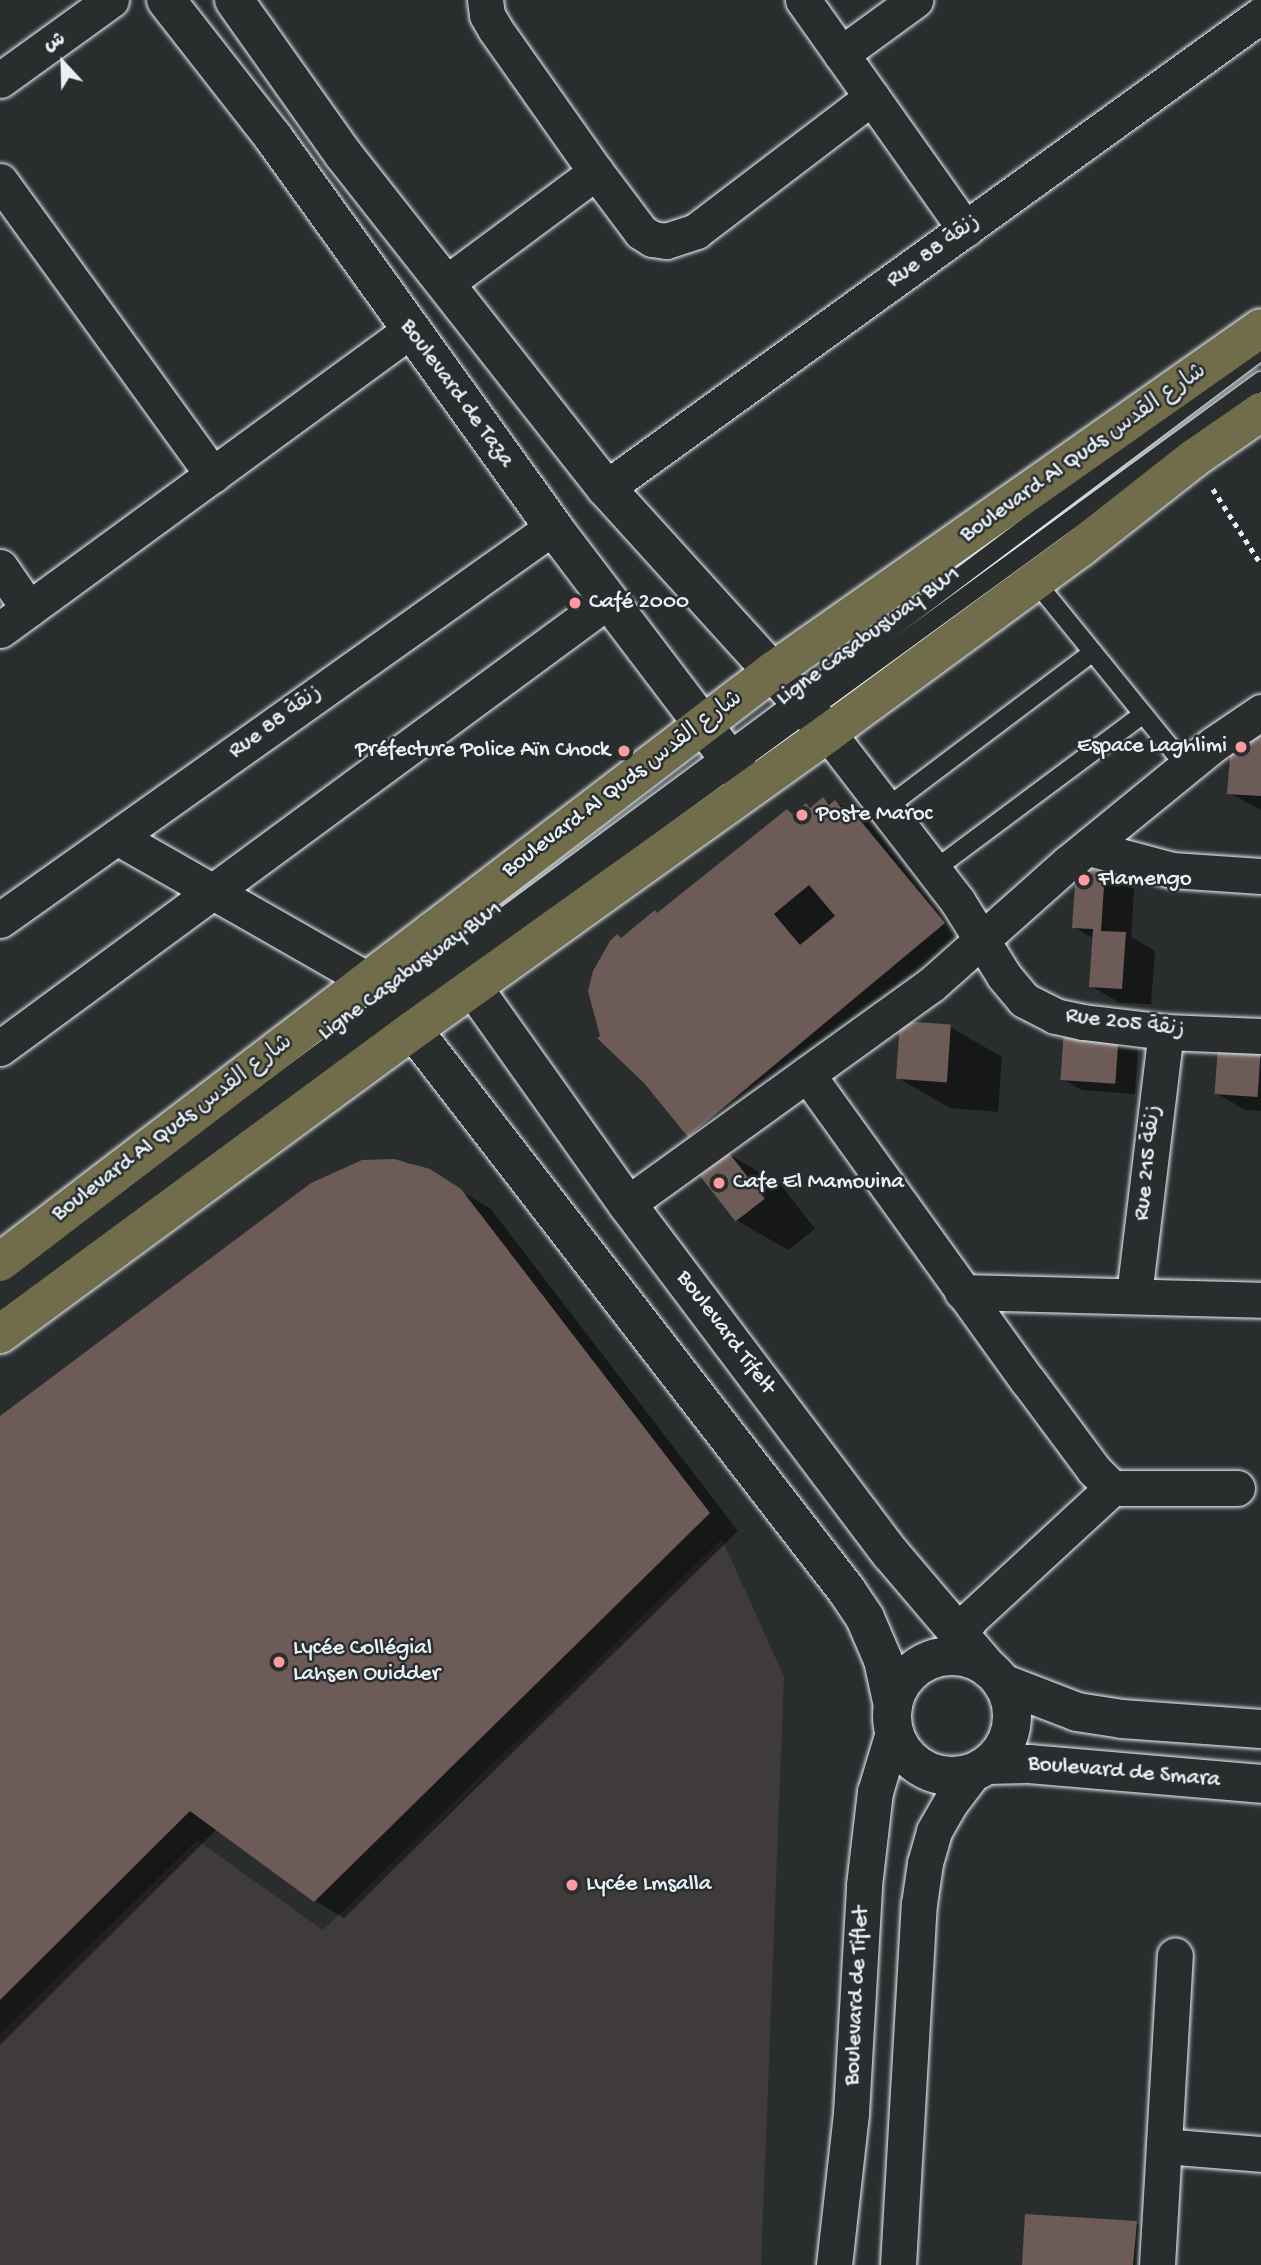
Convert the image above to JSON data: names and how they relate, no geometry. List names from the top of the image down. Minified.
{"streets":{"main road":["Boulevard Al Quds شارع القدس"],"street":["Rue 88 زنقة","Boulevard de Taza","Rue 205 زنقة","Rue 215 زنقة","Boulevard Tifelt","Boulevard de Smara","Boulevard de Tiflet"],"lane":["Ligne Casabusway BW1"]},"crossings":[["Rue 88 زنقة","Boulevard de Taza"],["Boulevard de Taza","Boulevard Al Quds شارع القدس"],["Boulevard Al Quds شارع القدس","Ligne Casabusway BW1"],["Boulevard Al Quds شارع القدس","Rue 205 زنقة"],["Boulevard Al Quds شارع القدس","Boulevard Tifelt"],["Ligne Casabusway BW1","Rue 205 زنقة"],["Rue 205 زنقة","Rue 215 زنقة"],["Boulevard Tifelt","Boulevard de Smara"],["Boulevard Tifelt","Boulevard de Tiflet"],["Boulevard de Smara","Boulevard de Tiflet"]],"places":["Café 2000","Espace Laghlimi","Préfecture Police Aïn Chock","Poste Maroc","Flamengo","Cafe El Mamouina","Lycée Collégial Lahsen Ouidder","Lycée Lmsalla"],"north":"top"}
